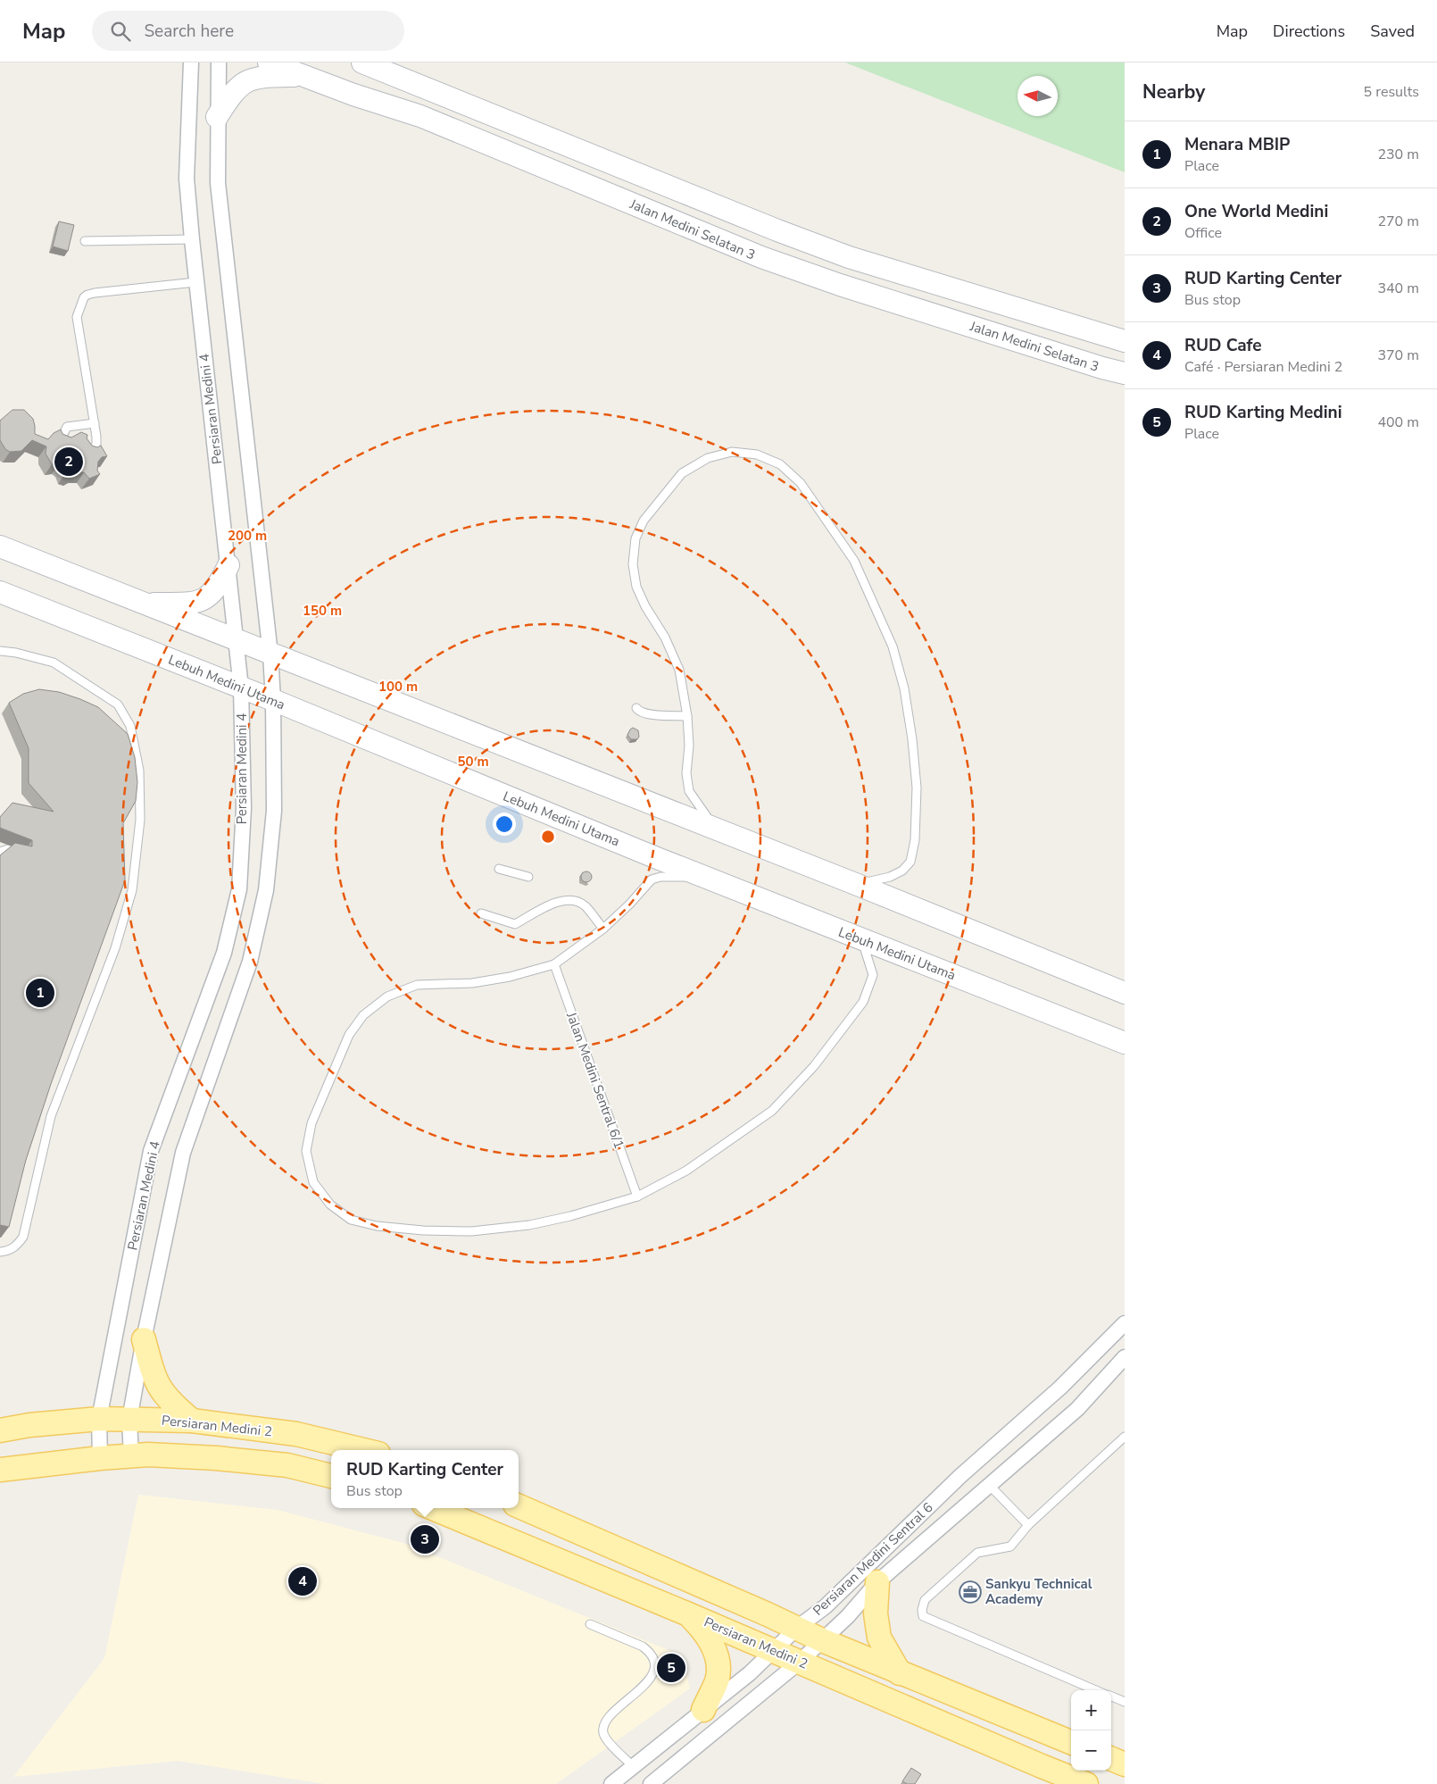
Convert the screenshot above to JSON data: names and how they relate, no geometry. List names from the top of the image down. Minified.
{"streets":{"main road":["Jalan Medini Selatan 3","Lebuh Medini Utama","Persiaran Medini 2"],"street":["Persiaran Medini 4","Persiaran Medini Sentral 6"],"lane":["Jalan Medini Sentral 6/1"]},"crossings":[["Persiaran Medini 4","Lebuh Medini Utama"],["Persiaran Medini 4","Persiaran Medini 2"],["Persiaran Medini 2","Persiaran Medini Sentral 6"]],"places":{"office":["Sankyu Technical Academy"]},"north":"left","page":{"header":"Map","search":"Search here","nav":["Map","Directions","Saved"],"heading":["Nearby","5 results"],"list":[{"mark":"1","name":"Menara MBIP","note":"Place","value":"230 m"},{"mark":"2","name":"One World Medini","note":"Office","value":"270 m"},{"mark":"3","name":"RUD Karting Center","note":"Bus stop","value":"340 m"},{"mark":"4","name":"RUD Cafe","note":"Café · Persiaran Medini 2","value":"370 m"},{"mark":"5","name":"RUD Karting Medini","note":"Place","value":"400 m"}],"pins":["2","1","3","4","5"],"popup":["RUD Karting Center","Bus stop"],"map_buttons":["+","−"]},"rings":["200 m","150 m","100 m","50 m"]}
